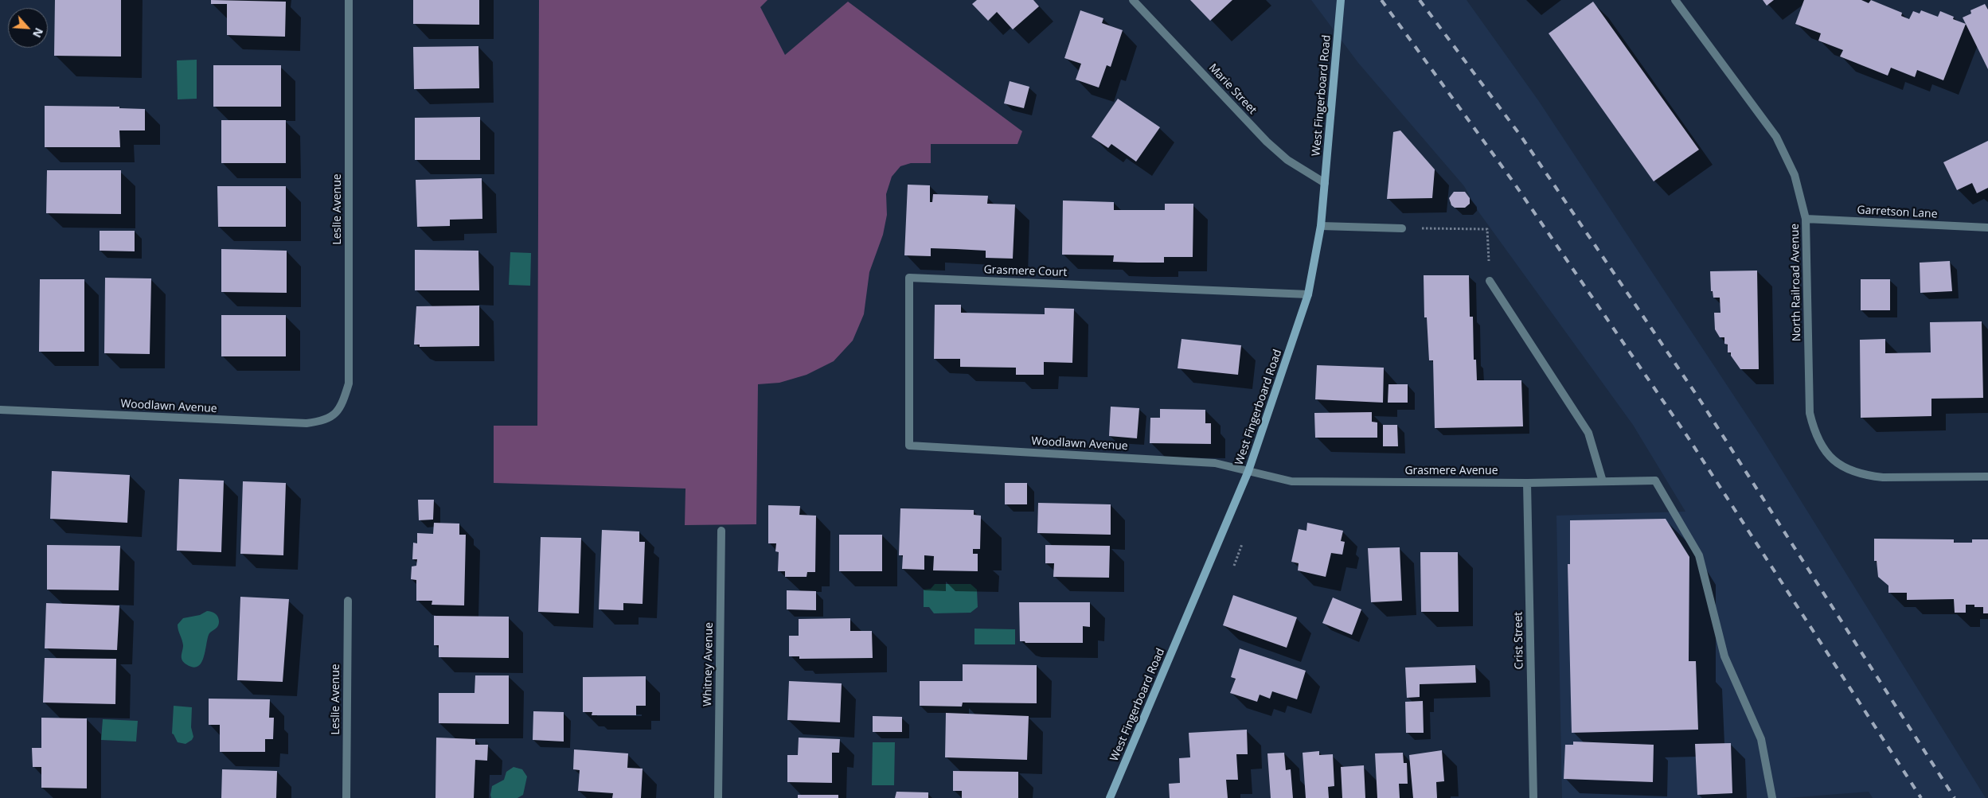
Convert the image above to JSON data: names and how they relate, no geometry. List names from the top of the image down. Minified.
{"streets":{"street":["Marie Street","West Fingerboard Road","Leslie Avenue","Garretson Lane","Grasmere Court","North Railroad Avenue","Woodlawn Avenue","Grasmere Avenue","Crist Street","Whitney Avenue"]},"crossings":[["Marie Street","West Fingerboard Road"],["West Fingerboard Road","Grasmere Court"],["West Fingerboard Road","Woodlawn Avenue"],["West Fingerboard Road","Grasmere Avenue"],["Leslie Avenue","Woodlawn Avenue"],["Garretson Lane","North Railroad Avenue"],["Grasmere Court","Woodlawn Avenue"],["Woodlawn Avenue","Grasmere Avenue"],["Grasmere Avenue","Crist Street"]],"north":"bottom right"}
